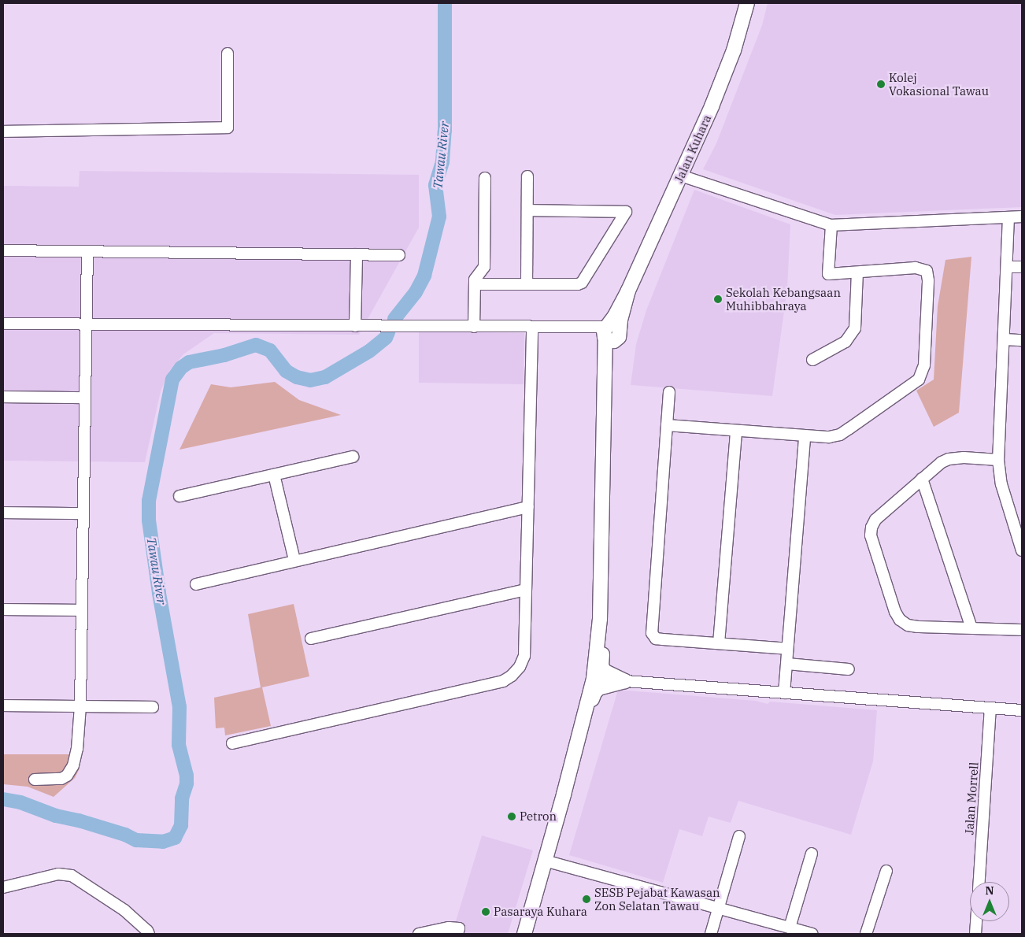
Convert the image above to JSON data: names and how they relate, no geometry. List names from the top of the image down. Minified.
{"streets":{"main road":["Jalan Kuhara"],"street":["Jalan Morrell"]},"water":["Tawau River"],"places":["Kolej Vokasional Tawau","Sekolah Kebangsaan Muhibbahraya","Petron","SESB Pejabat Kawasan Zon Selatan Tawau","Pasaraya Kuhara"],"north":"top"}
